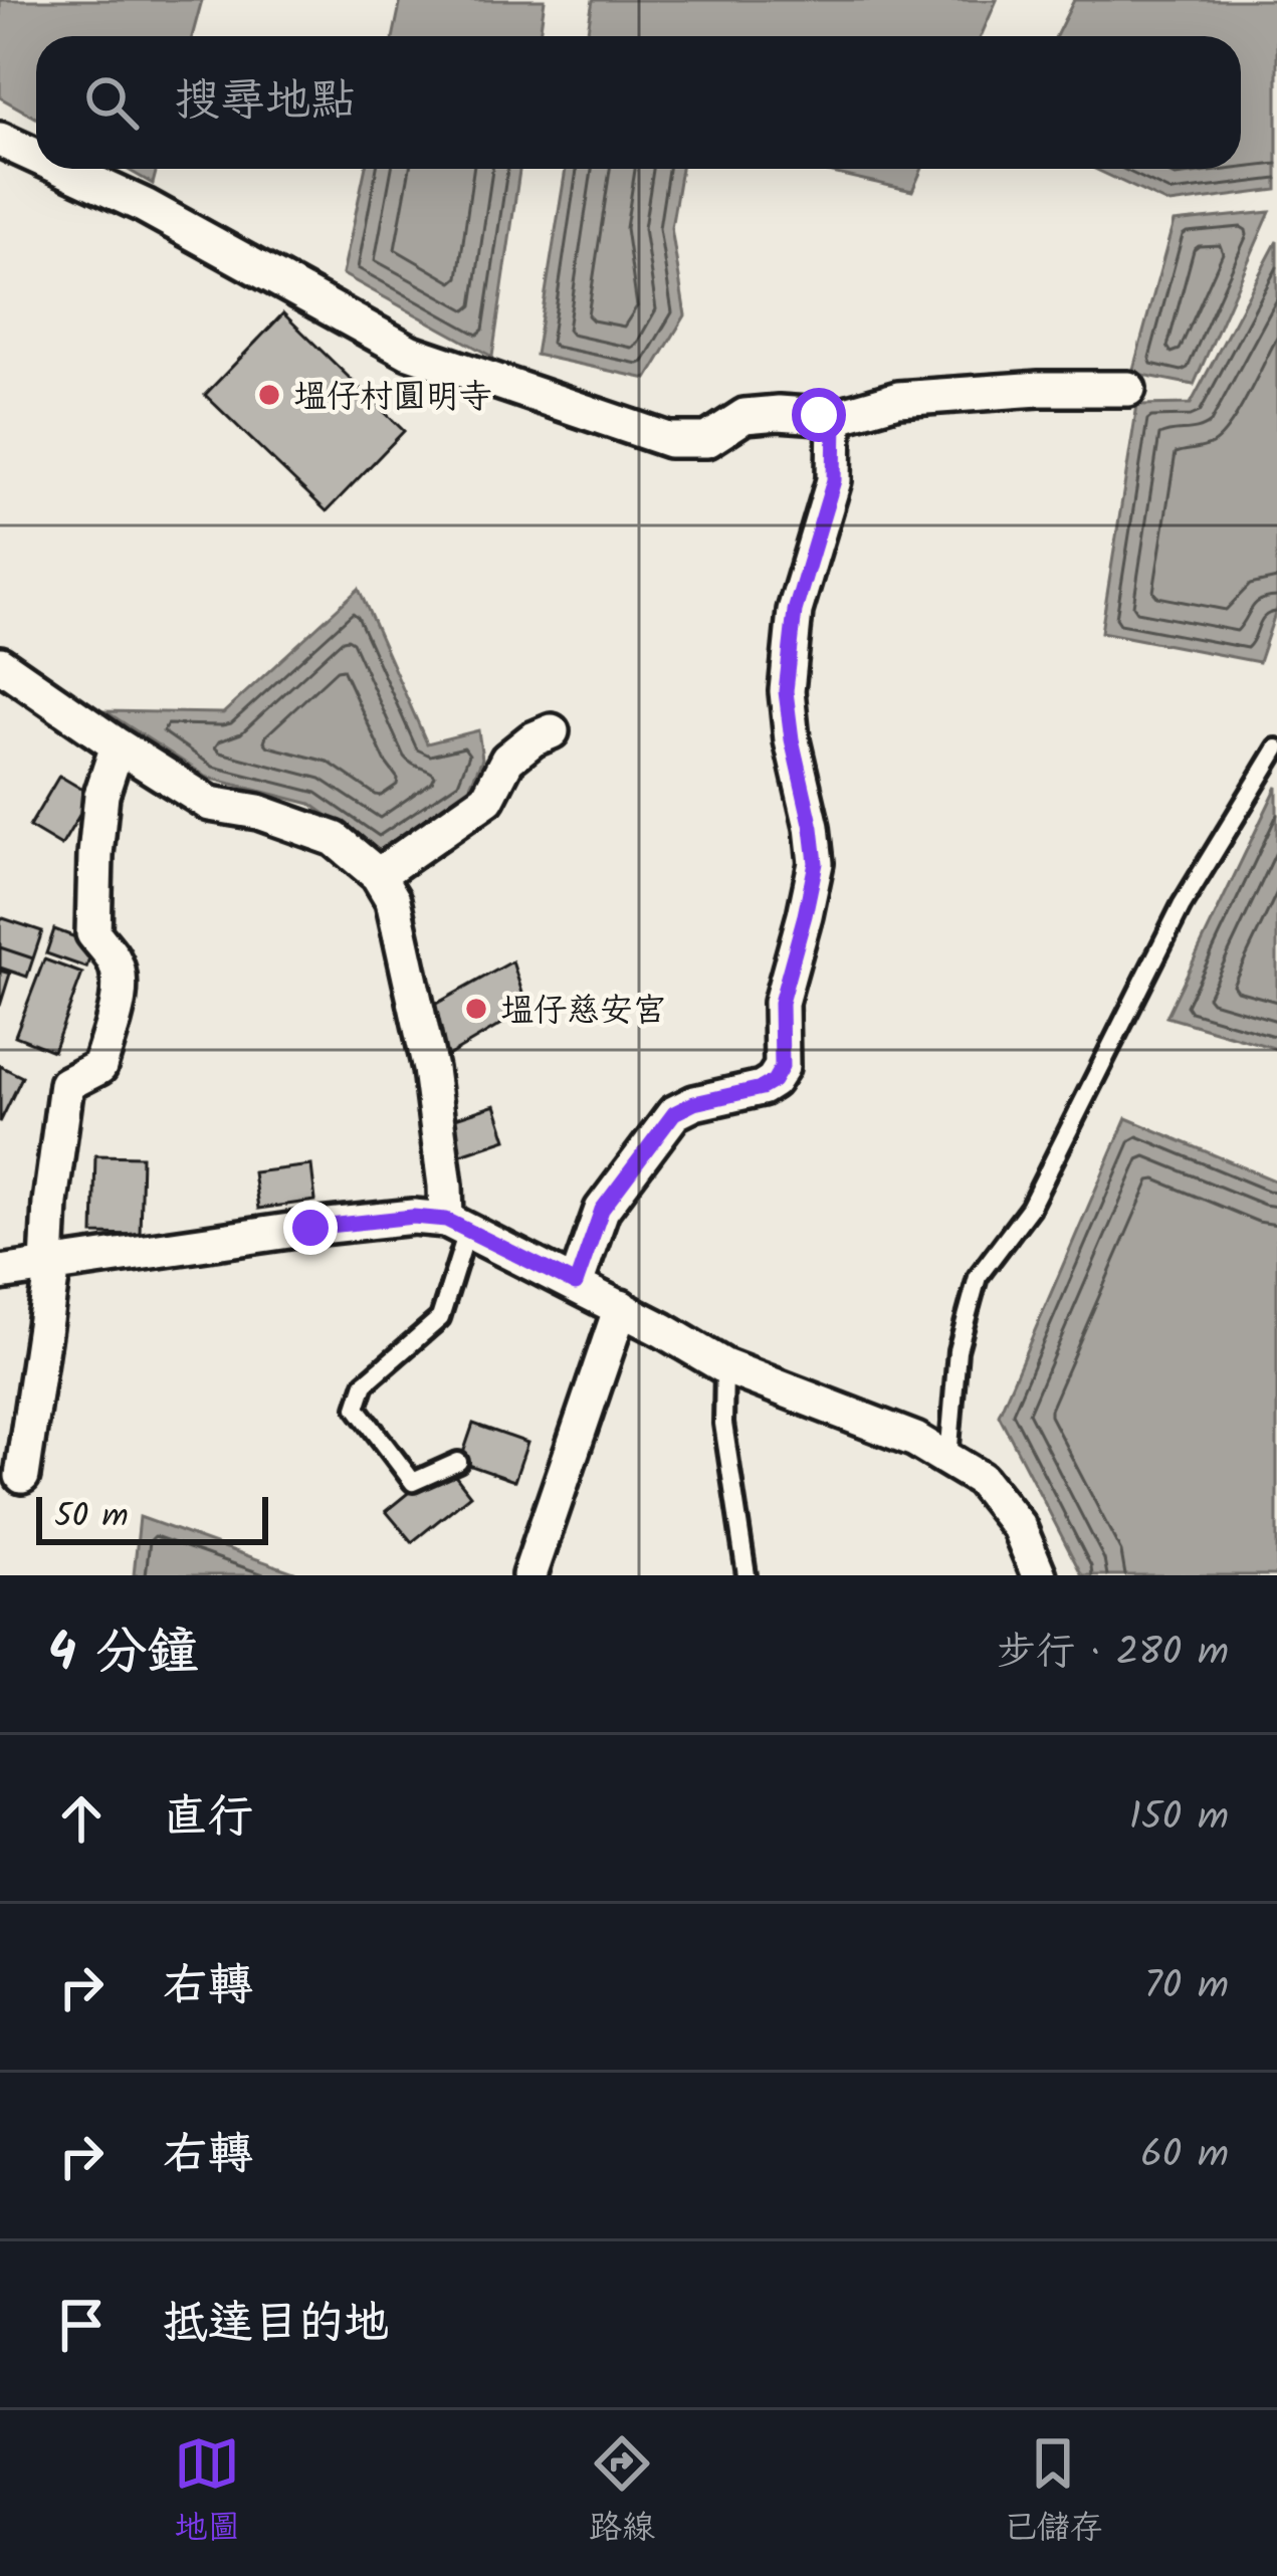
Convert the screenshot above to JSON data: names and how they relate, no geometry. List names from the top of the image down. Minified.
{"places":["塭仔村圓明寺","塭仔慈安宮"],"scale_bar":"50 m","page":{"search":"搜尋地點","scale":"50 m","heading":["4 分鐘","步行 · 280 m"],"list":[["直行","150 m"],["右轉","70 m"],["右轉","60 m"],"抵達目的地"],"nav":["地圖","路線","已儲存"]}}
